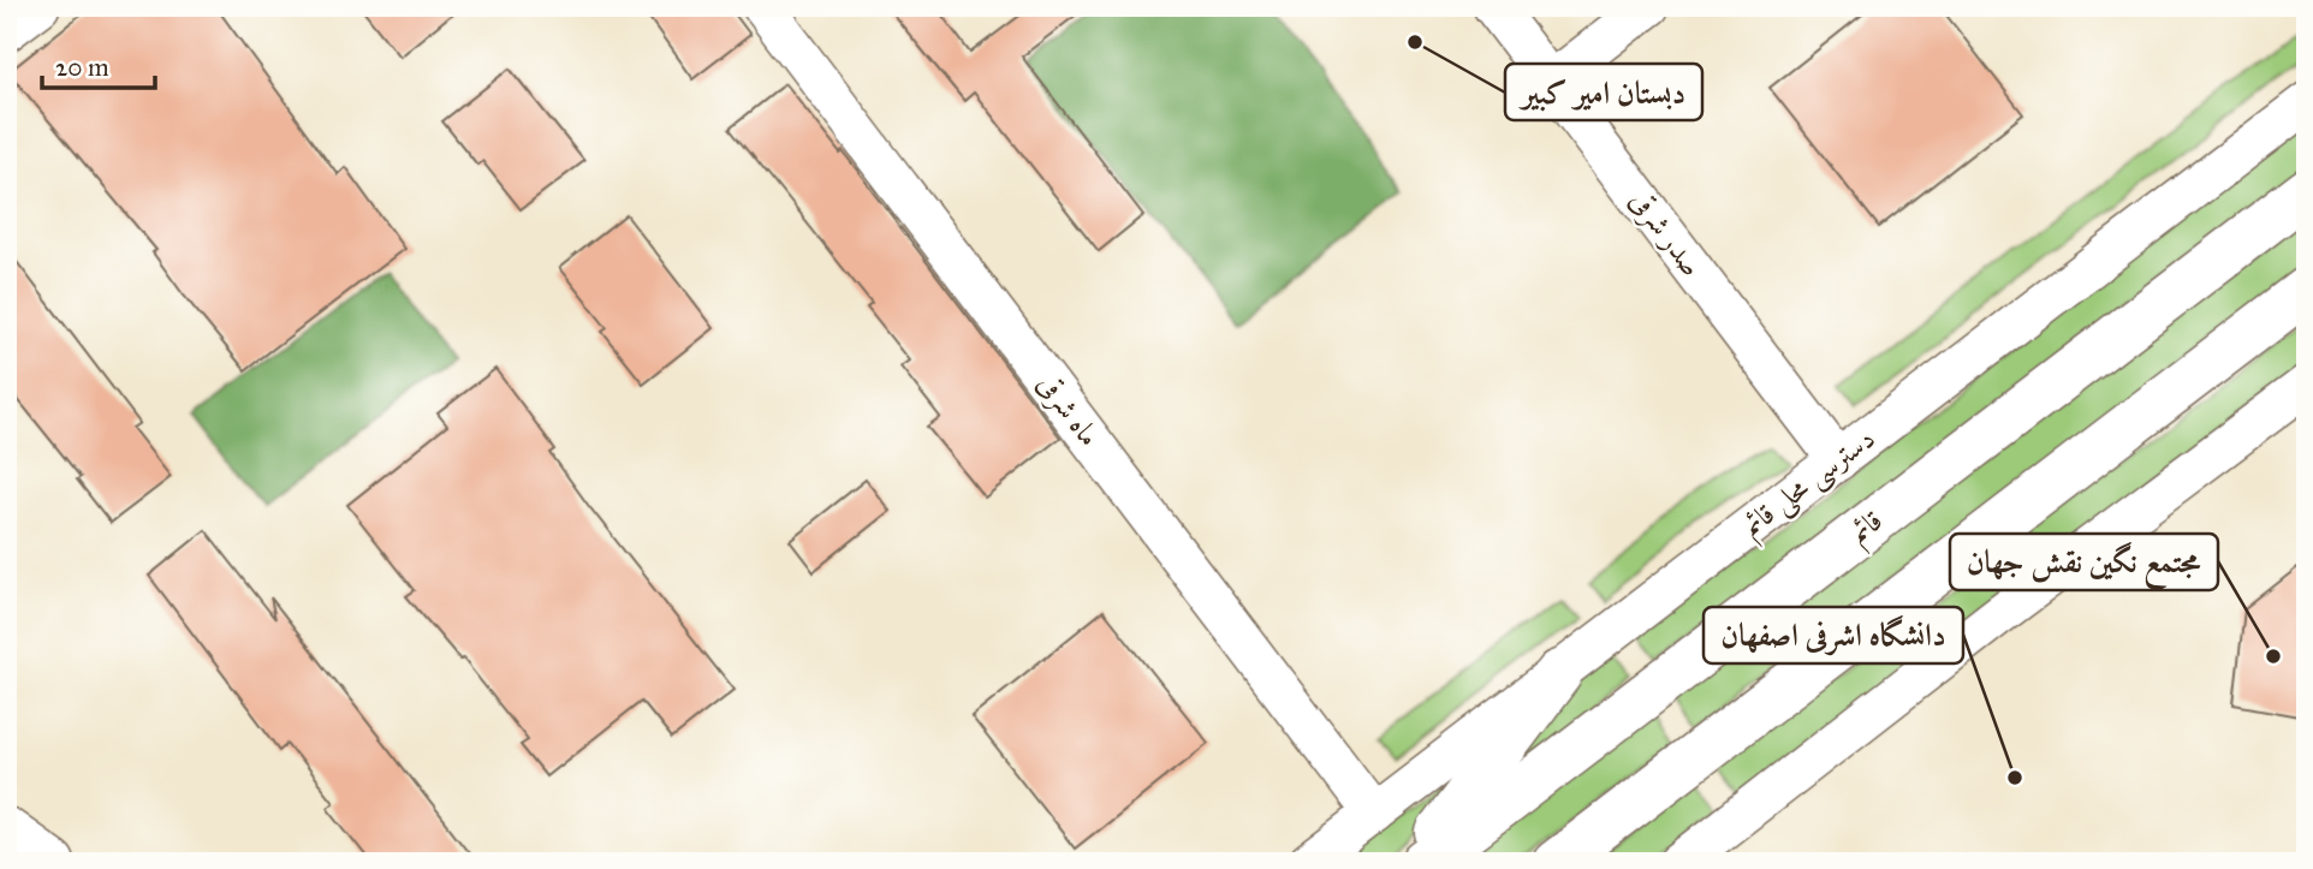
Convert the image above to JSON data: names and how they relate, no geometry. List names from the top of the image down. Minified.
{"streets":{"main road":["قائم"],"street":["صدر شرقی","ماه شرقی","دسترسی محلی قائم"]},"crossings":[["صدر شرقی","دسترسی محلی قائم"],["ماه شرقی","دسترسی محلی قائم"]],"places":["دبستان امیر کبیر","مجتمع نگین نقش جهان","دانشگاه اشرفی اصفهان"],"scale_bar":"20 m"}
